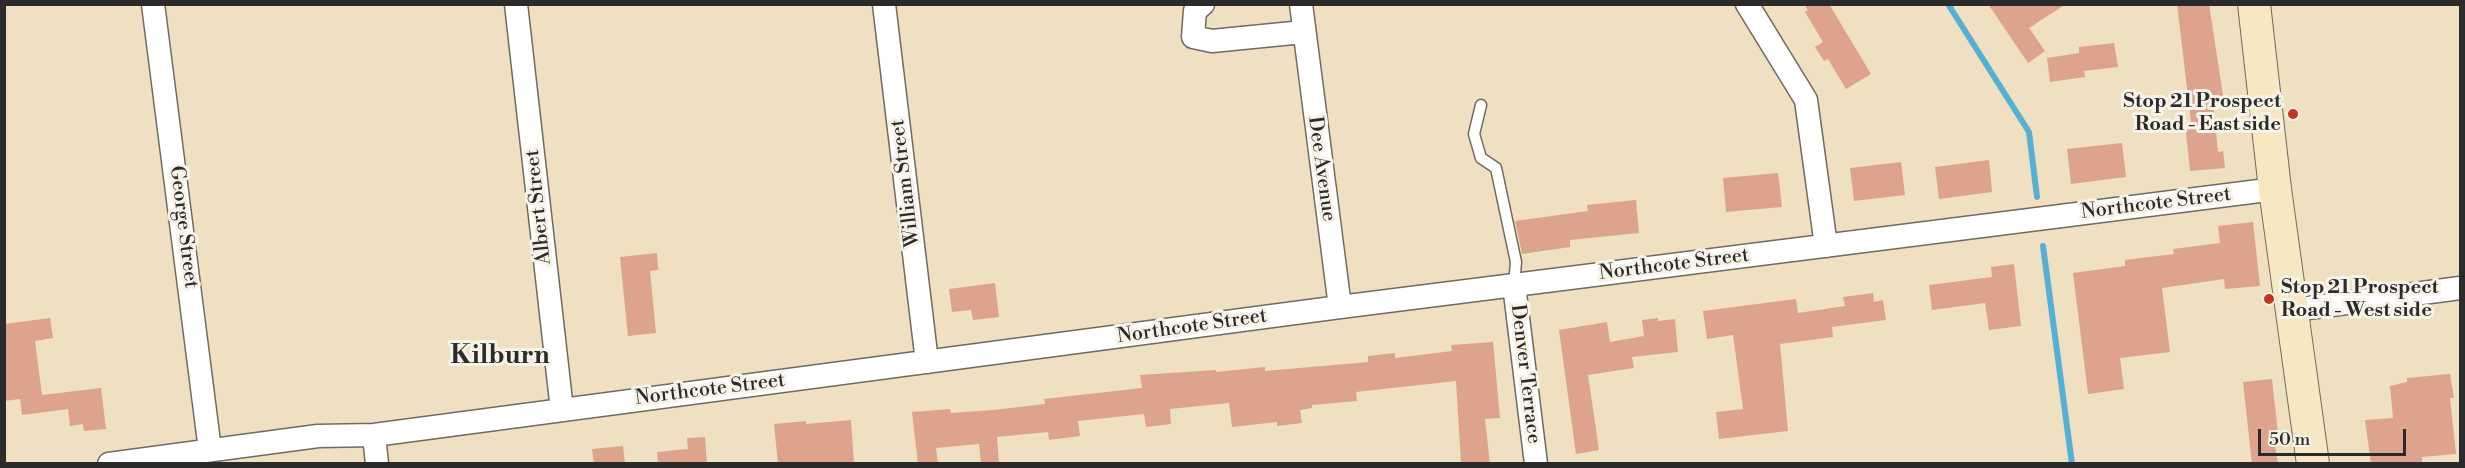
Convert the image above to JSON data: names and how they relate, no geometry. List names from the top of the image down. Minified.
{"streets":{"street":["Dee Avenue","William Street","Northcote Street","Albert Street","George Street","Denver Terrace"]},"crossings":[["Dee Avenue","Northcote Street"],["William Street","Northcote Street"],["Northcote Street","Albert Street"],["Northcote Street","George Street"],["Northcote Street","Denver Terrace"]],"districts":["Kilburn"],"places":["Stop 21 Prospect Road - East side","Stop 21 Prospect Road - West side"],"scale_bar":"50 m"}
